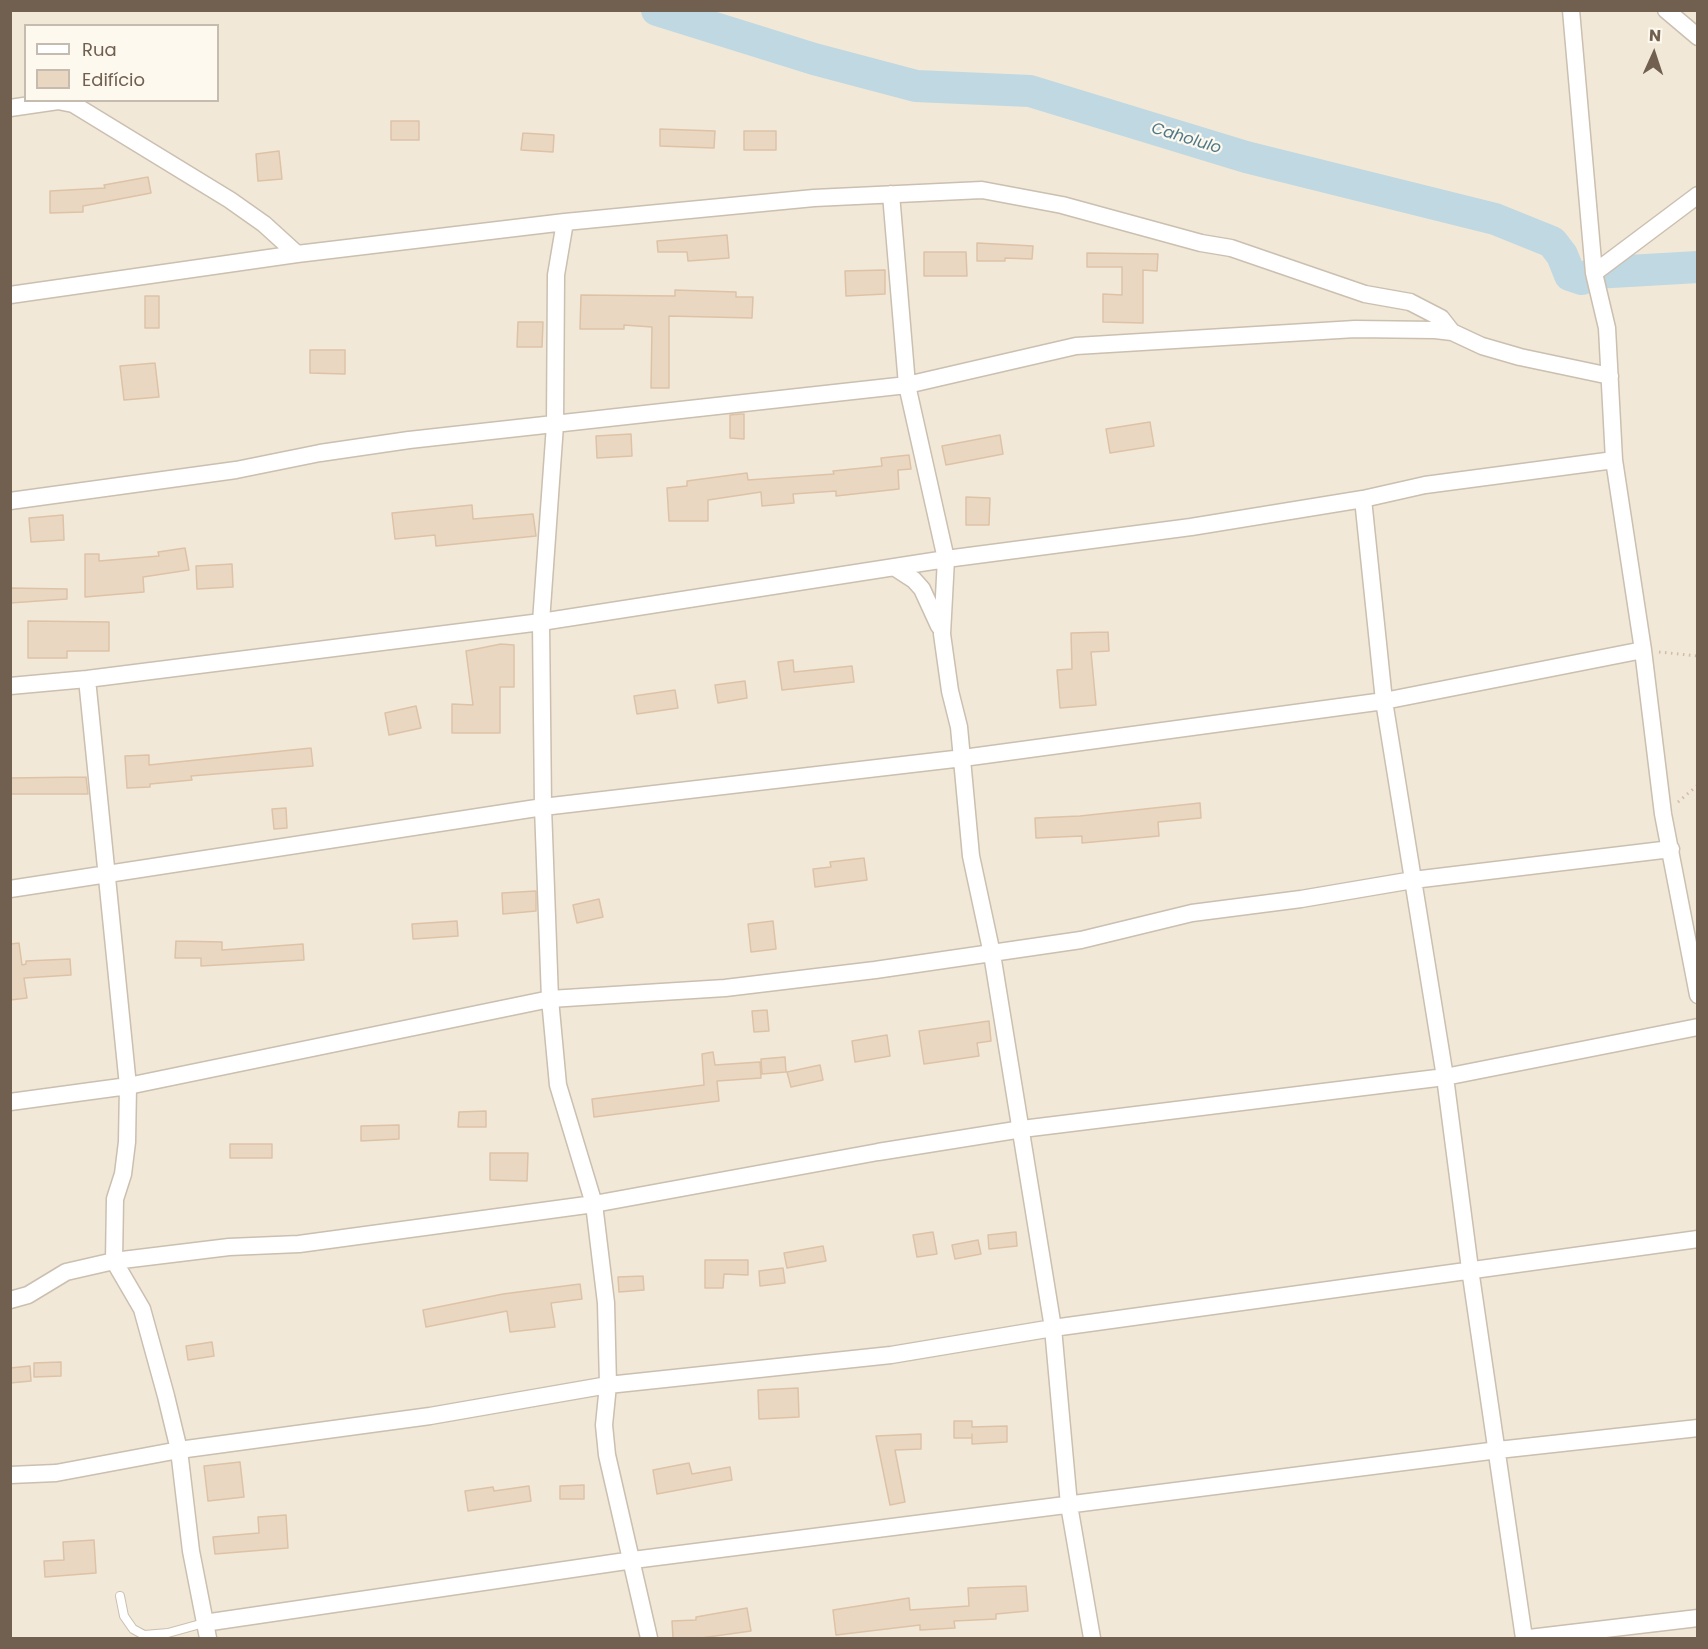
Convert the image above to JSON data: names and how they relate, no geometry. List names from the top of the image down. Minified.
{"water":["Caholulo"],"legend":["Rua","Edifício"],"north":"top"}
